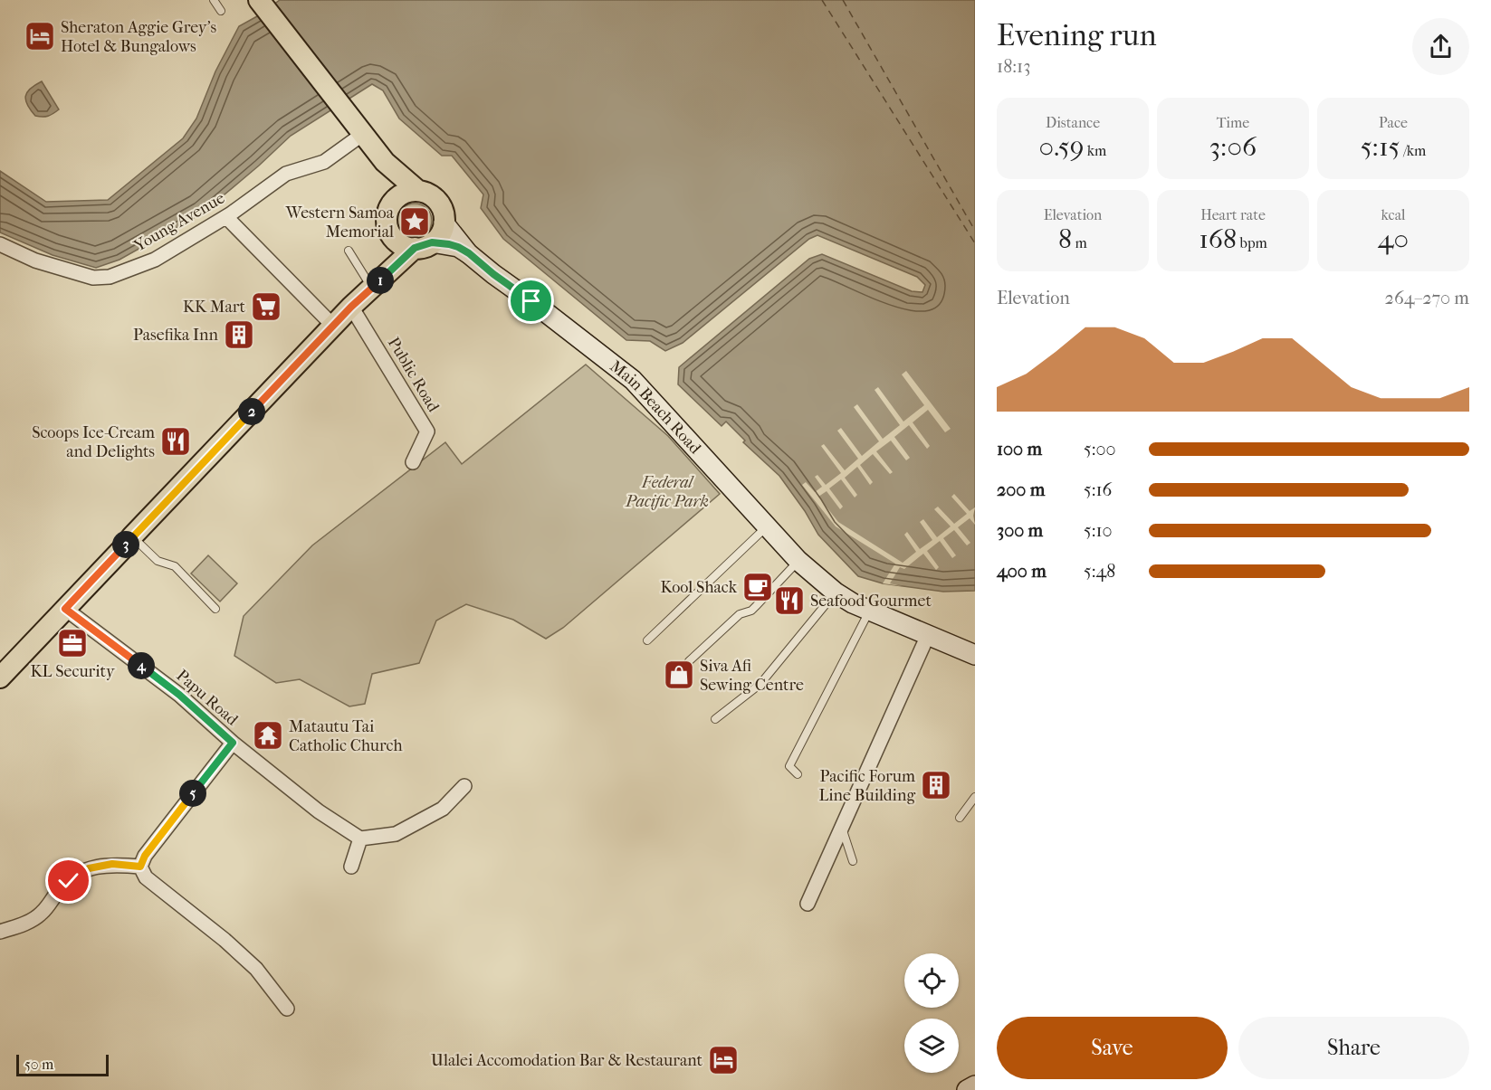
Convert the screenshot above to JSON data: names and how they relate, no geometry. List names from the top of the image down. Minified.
{"streets":{"main road":["Main Beach Road"],"street":["Young Avenue","Public Road","Papu Road"]},"parks":["Federal Pacific Park"],"places":{"hotel":["Sheraton Aggie Grey's Hotel & Bungalows","Ulalei Accomodation Bar & Restaurant"],"place":["Western Samoa Memorial"],"supermarket":["KK Mart"],"building":["Pasefika Inn","Pacific Forum Line Building"],"restaurant":["Scoops Ice-Cream and Delights","Seafood Gourmet"],"cafe":["Kool Shack"],"office":["KL Security"],"shop":["Siva Afi Sewing Centre"],"temple":["Matautu Tai Catholic Church"]},"scale_bar":"50 m","page":{"heading":["Evening run","18:13"],"stats":[["Distance","0.59 km"],["Time","3:06"],["Pace","5:15 /km"],["Elevation","8 m"],["Heart rate","168 bpm"],["kcal","40"]],"pins":["1","2","3","4","5"],"chart":["Elevation","264–270 m"],"list":[{"name":"100 m","note":"5:00"},{"name":"200 m","note":"5:16"},{"name":"300 m","note":"5:10"},{"name":"400 m","note":"5:48"}],"buttons":["Save","Share"],"scale":"50 m"}}
